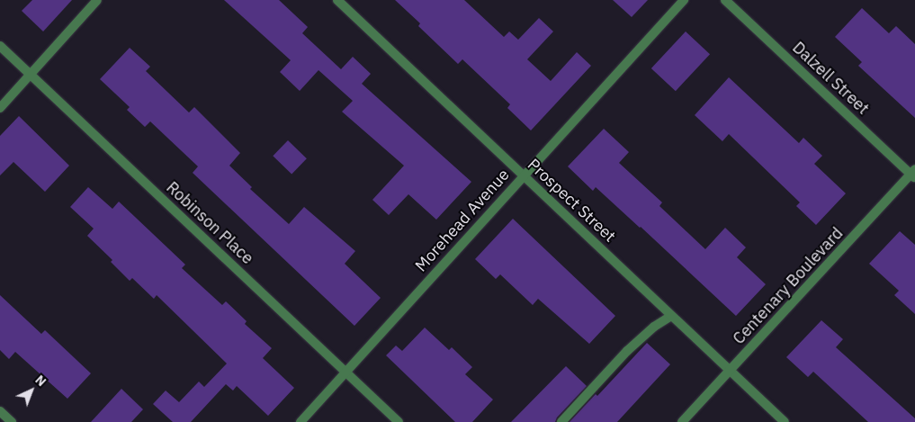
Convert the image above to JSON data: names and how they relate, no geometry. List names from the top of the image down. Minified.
{"streets":{"street":["Dalzell Street","Prospect Street","Morehead Avenue","Robinson Place","Centenary Boulevard"]},"crossings":[["Dalzell Street","Centenary Boulevard"],["Prospect Street","Morehead Avenue"],["Prospect Street","Centenary Boulevard"],["Morehead Avenue","Robinson Place"]],"north":"top right"}
